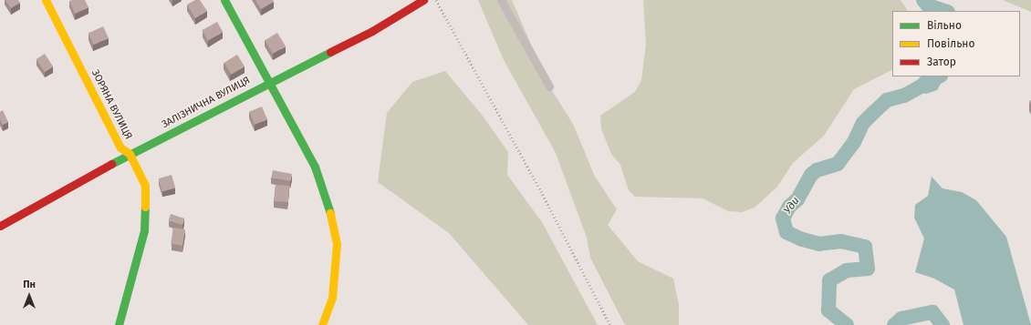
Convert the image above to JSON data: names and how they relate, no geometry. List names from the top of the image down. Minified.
{"streets":{"street":["ЗАЛІЗНИЧНА ВУЛИЦЯ","ЗОРЯНА ВУЛИЦЯ"]},"crossings":[["ЗАЛІЗНИЧНА ВУЛИЦЯ","ЗОРЯНА ВУЛИЦЯ"]],"water":["Уди"],"legend":["Вільно","Повільно","Затор"],"north":"top"}
